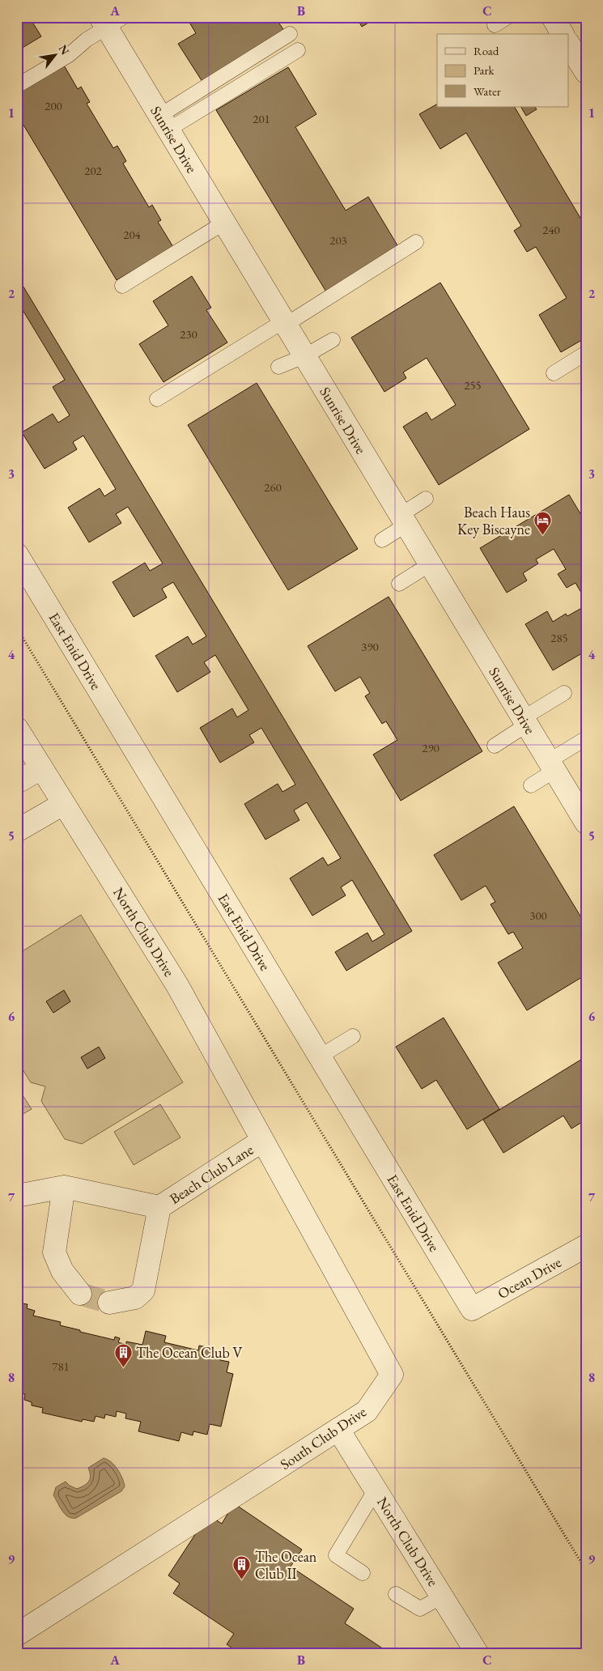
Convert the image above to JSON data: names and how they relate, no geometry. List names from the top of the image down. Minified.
{"streets":{"street":["Sunrise Drive","East Enid Drive","North Club Drive","Beach Club Lane","Ocean Drive","South Club Drive"]},"crossings":[["East Enid Drive","Ocean Drive"],["North Club Drive","Beach Club Lane"],["North Club Drive","South Club Drive"],["Beach Club Lane","South Club Drive"]],"places":{"hotel":["Beach Haus Key Biscayne"],"building":["The Ocean Club V","The Ocean Club II"]},"house_numbers":["200","201","202","240","204","203","230","255","260","285","390","290","300","781"],"legend":["Road","Park","Water"],"north":"top right","grid":{"columns":["A","B","C"],"rows":["1","2","3","4","5","6","7","8","9"]}}
